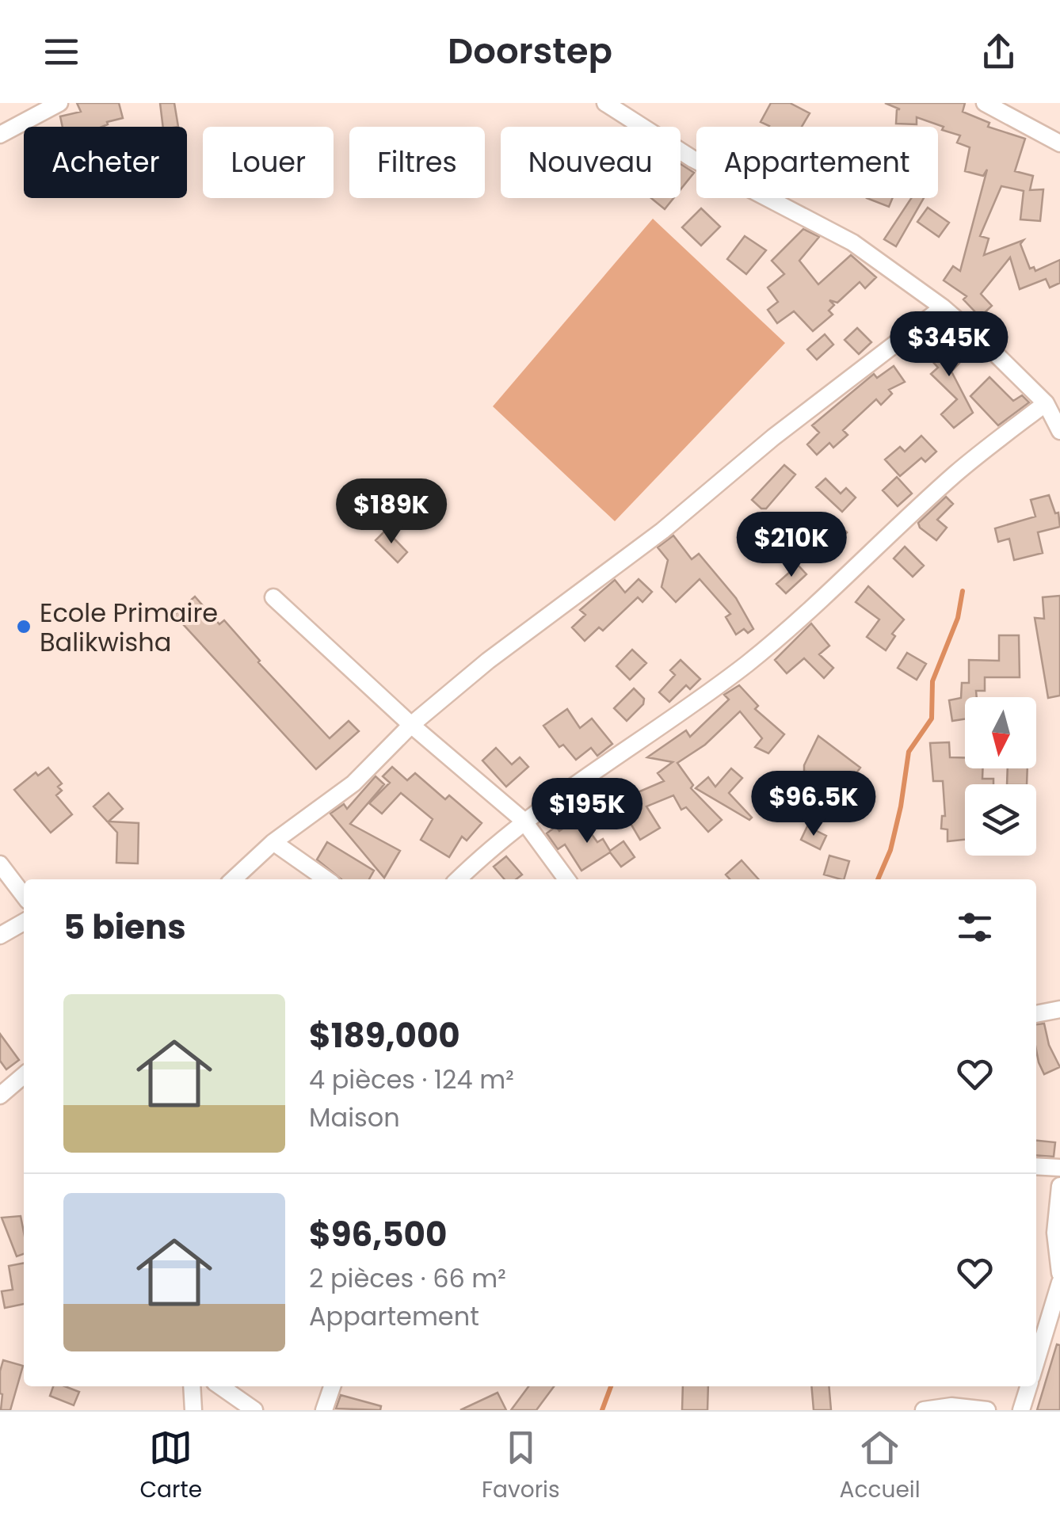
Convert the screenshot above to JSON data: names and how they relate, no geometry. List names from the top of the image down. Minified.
{"places":["Ecole Primaire Balikwisha"],"north":"bottom","page":{"header":"Doorstep","chip":["Acheter","Louer","Filtres","Nouveau","Appartement"],"price":["$345K","$189K","$210K","$96.5K","$195K"],"heading":"5 biens","list":[{"name":"$189,000","note":"4 pièces · 124 m² · Maison"},{"name":"$96,500","note":"2 pièces · 66 m² · Appartement"}],"tabs":["Carte","Favoris","Accueil"]}}
